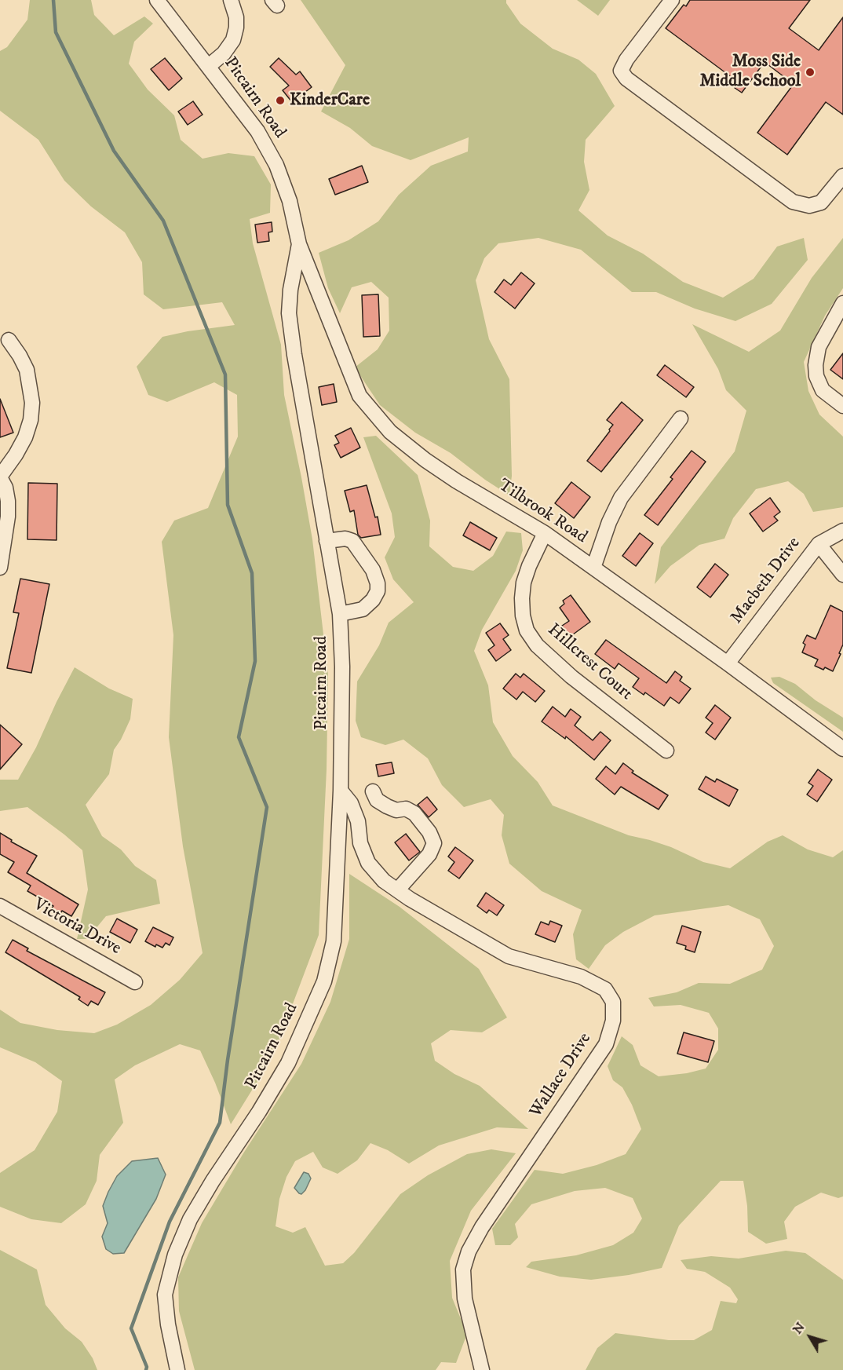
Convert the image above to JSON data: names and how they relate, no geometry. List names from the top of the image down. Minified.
{"streets":{"street":["Pitcairn Road","Tilbrook Road","Macbeth Drive","Hillcrest Court","Victoria Drive","Wallace Drive"]},"crossings":[["Pitcairn Road","Tilbrook Road"],["Pitcairn Road","Wallace Drive"],["Tilbrook Road","Macbeth Drive"],["Tilbrook Road","Hillcrest Court"]],"places":["Moss Side Middle School","KinderCare"],"north":"top left"}
